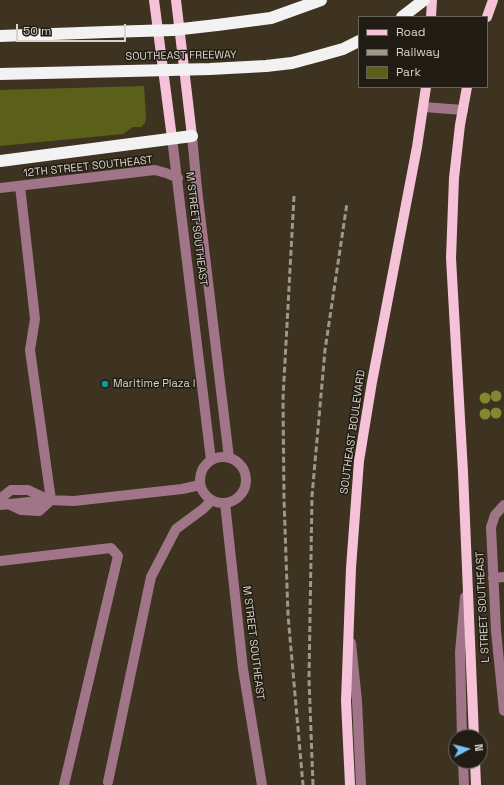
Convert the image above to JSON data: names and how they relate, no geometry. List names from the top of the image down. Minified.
{"streets":{"highway":["SOUTHEAST FREEWAY"],"main road":["M STREET SOUTHEAST","SOUTHEAST BOULEVARD"],"street":["12TH STREET SOUTHEAST","L STREET SOUTHEAST"]},"crossings":[["12TH STREET SOUTHEAST","M STREET SOUTHEAST"]],"places":["Maritime Plaza I"],"legend":["Road","Railway","Park"],"scale_bar":"50 m","north":"right"}
